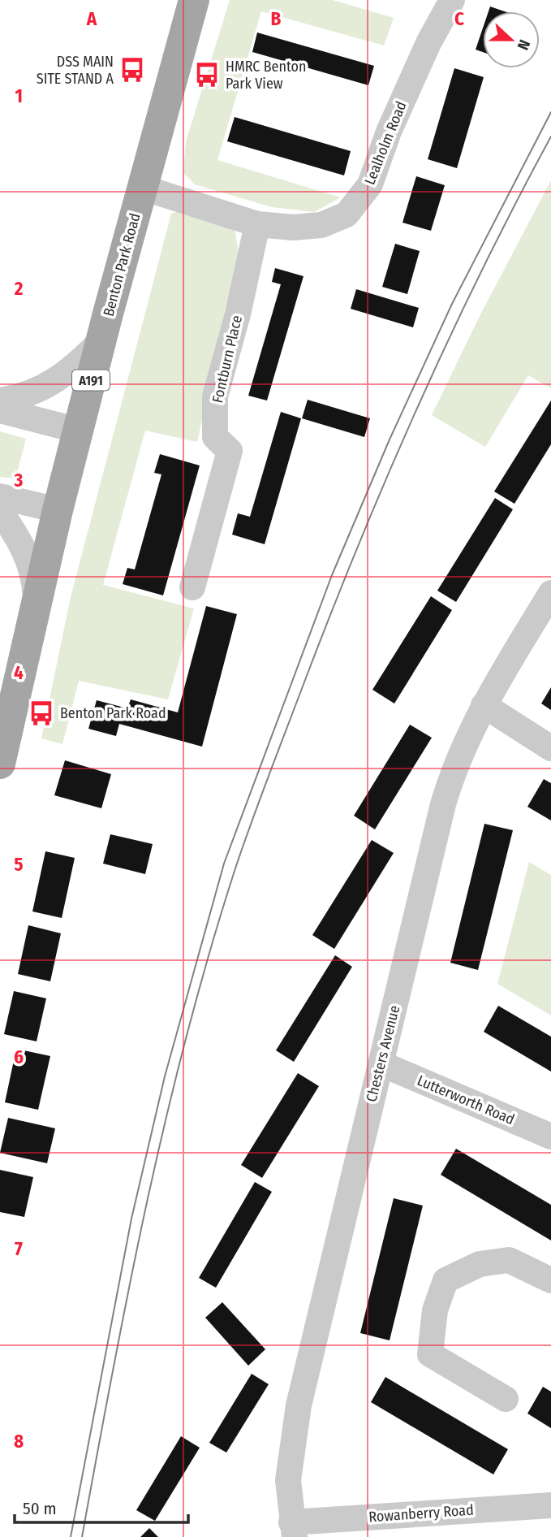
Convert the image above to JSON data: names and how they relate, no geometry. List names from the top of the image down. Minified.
{"streets":{"main road":["Benton Park Road","A191"],"street":["Lealholm Road","Fontburn Place","Chesters Avenue","Lutterworth Road","Rowanberry Road"]},"crossings":[["Lealholm Road","Benton Park Road"],["Lealholm Road","Fontburn Place"],["Chesters Avenue","Lutterworth Road"],["Chesters Avenue","Rowanberry Road"]],"places":{"bus stop":["DSS MAIN SITE STAND A","HMRC Benton Park View","Benton Park Road"]},"scale_bar":"50 m","north":"right","grid":{"columns":["A","B","C"],"rows":["1","2","3","4","5","6","7","8"]}}
